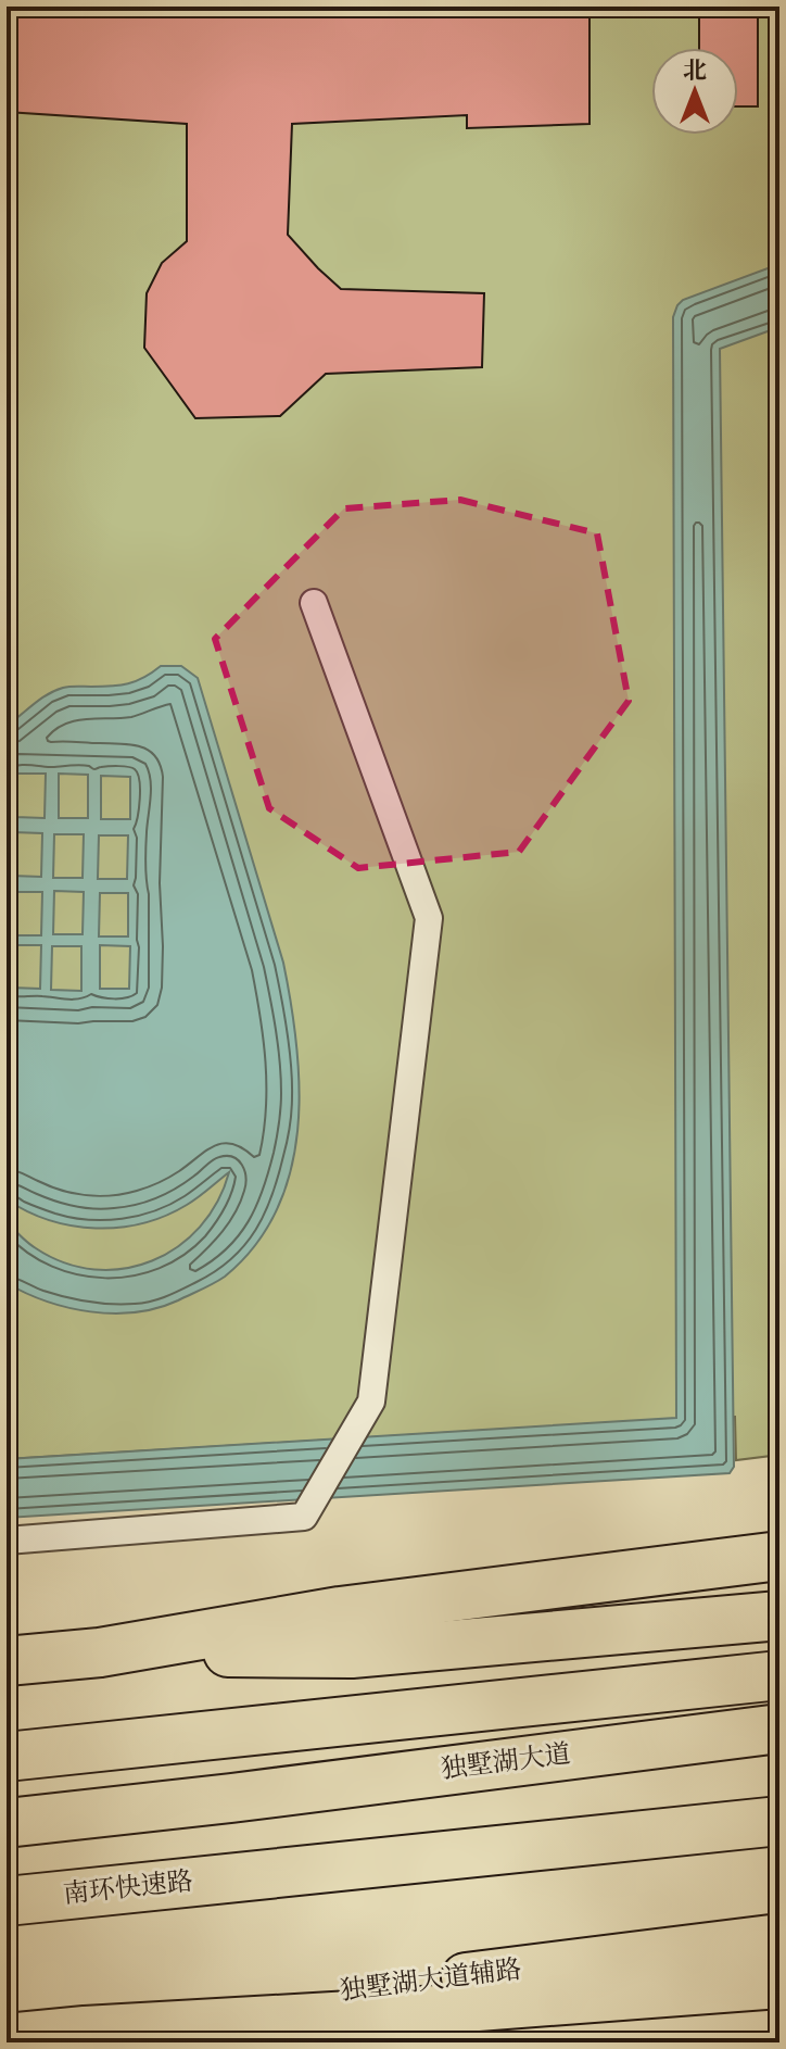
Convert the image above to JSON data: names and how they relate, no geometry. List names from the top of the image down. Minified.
{"streets":{"main road":["独墅湖大道","南环快速路","独墅湖大道辅路"]},"north":"top"}
